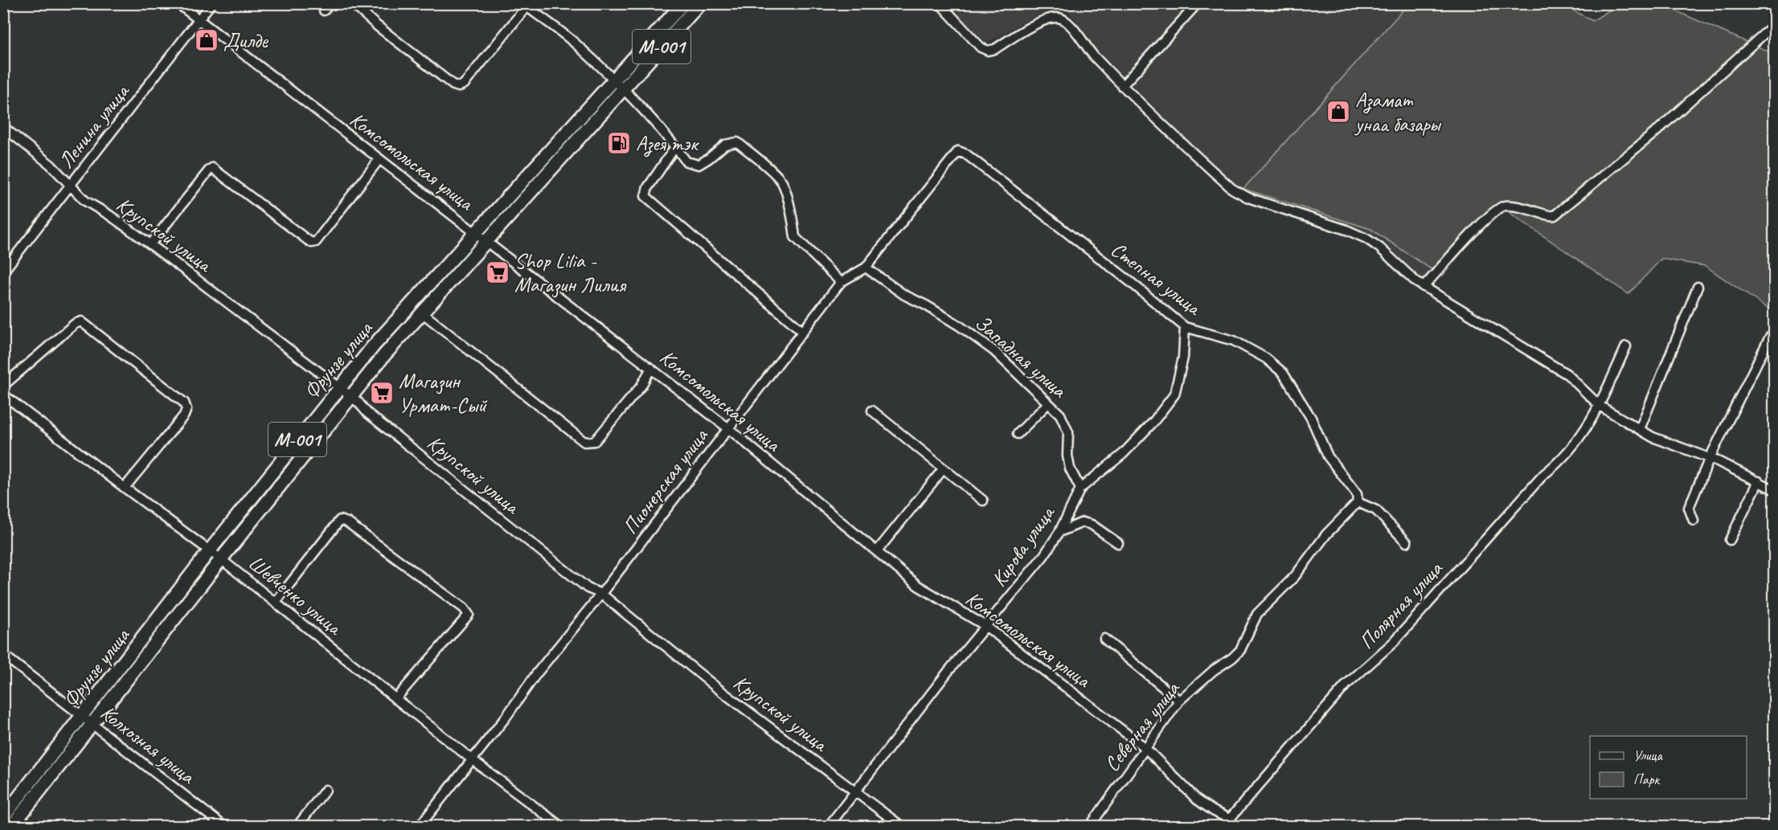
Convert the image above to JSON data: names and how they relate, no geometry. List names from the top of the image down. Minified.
{"streets":{"main road":["M-001","Фрунзе улица"],"street":["Ленина улица","Комсомольская улица","Крупской улица","Степная улица","Западная улица","Пионерская улица","Кирова улица","Шевченко улица","Полярная улица","Северная улица","Колхозная улица"]},"crossings":[["M-001","Фрунзе улица"],["Ленина улица","Комсомольская улица"],["Ленина улица","Крупской улица"],["Комсомольская улица","Фрунзе улица"],["Комсомольская улица","Пионерская улица"],["Комсомольская улица","Кирова улица"],["Комсомольская улица","Полярная улица"],["Комсомольская улица","Северная улица"],["Крупской улица","Фрунзе улица"],["Крупской улица","Пионерская улица"],["Крупской улица","Кирова улица"],["Степная улица","Пионерская улица"],["Степная улица","Кирова улица"],["Степная улица","Северная улица"],["Западная улица","Пионерская улица"],["Западная улица","Кирова улица"],["Фрунзе улица","Шевченко улица"],["Фрунзе улица","Колхозная улица"],["Пионерская улица","Шевченко улица"]],"places":{"shop":["Дилде","Азамат унаа базары"],"fuel station":["Азея тэк"],"supermarket":["Shop Lilia - Магазин Лилия","Магазин Урмат-Сый"]},"legend":["Улица","Парк"]}
